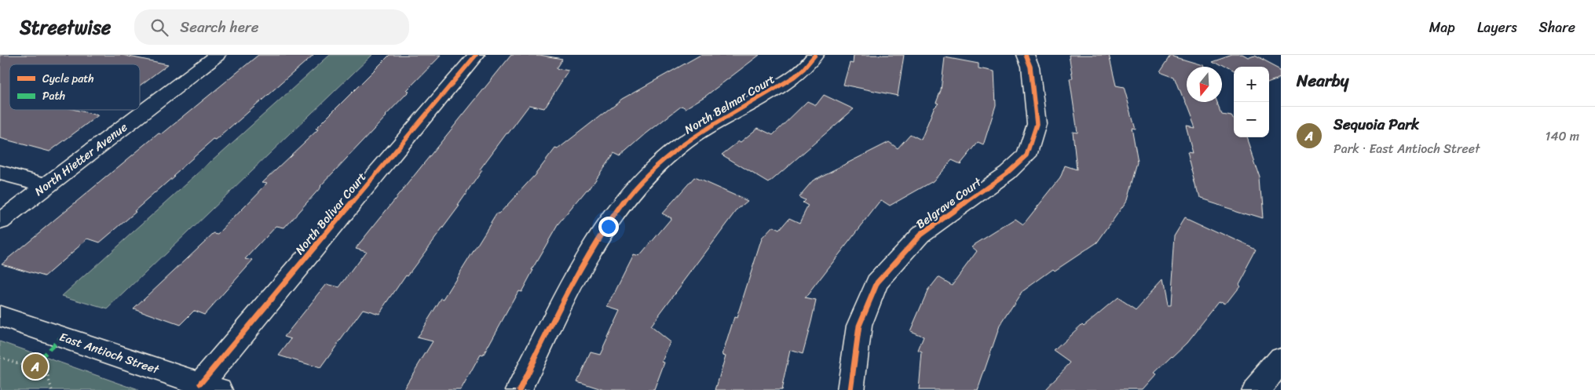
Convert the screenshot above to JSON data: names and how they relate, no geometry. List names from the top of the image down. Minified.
{"streets":{"street":["North Belmar Court","North Hietter Avenue","Belgrave Court","North Bolivar Court","East Antioch Street"]},"crossings":[["North Bolivar Court","East Antioch Street"]],"legend":["Cycle path","Path"],"north":"bottom","page":{"header":"Streetwise","search":"Search here","nav":["Map","Layers","Share"],"heading":"Nearby","map_buttons":["+","−"],"list":[{"mark":"A","name":"Sequoia Park","note":"Park · East Antioch Street","value":"140 m"}],"pins":"A"}}
